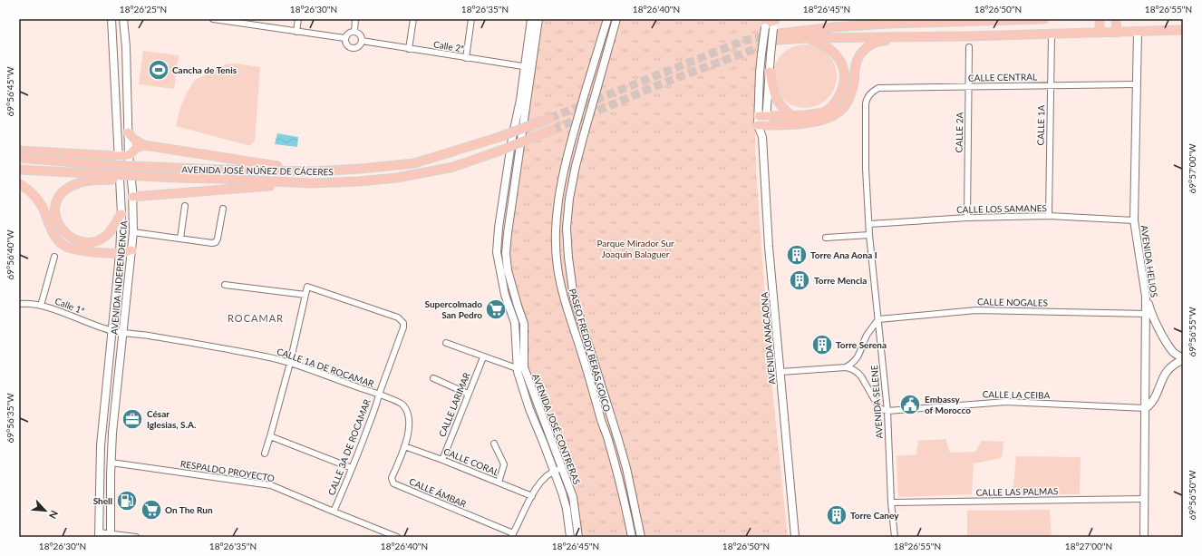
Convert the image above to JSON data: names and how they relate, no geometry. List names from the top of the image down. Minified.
{"streets":{"main road":["AVENIDA JOSÉ NÚÑEZ DE CÁCERES","AVENIDA HELIOS","AVENIDA INDEPENDENCIA","AVENIDA ANACAONA","PASEO FREDDY BERAS GOICO","AVENIDA JOSÉ CONTRERAS"],"street":["Calle 2ª","CALLE CENTRAL","CALLE 1A","CALLE 2A","CALLE LOS SAMANES","CALLE NOGALES","Calle 1ª","CALLE 1A DE ROCAMAR","CALLE LA CEIBA","AVENIDA SELENE","CALLE LARIMAR","CALLE 3A DE ROCAMAR","CALLE CORAL","RESPALDO PROYECTO","CALLE LAS PALMAS","CALLE ÁMBAR"]},"crossings":[["Calle 2ª","AVENIDA JOSÉ CONTRERAS"],["CALLE CENTRAL","CALLE 1A"],["CALLE CENTRAL","CALLE 2A"],["CALLE CENTRAL","AVENIDA HELIOS"],["CALLE CENTRAL","AVENIDA SELENE"],["CALLE 1A","CALLE LOS SAMANES"],["CALLE 2A","CALLE LOS SAMANES"],["CALLE LOS SAMANES","AVENIDA HELIOS"],["CALLE LOS SAMANES","AVENIDA SELENE"],["AVENIDA HELIOS","CALLE NOGALES"],["AVENIDA HELIOS","CALLE LA CEIBA"],["AVENIDA HELIOS","CALLE LAS PALMAS"],["AVENIDA INDEPENDENCIA","Calle 1ª"],["AVENIDA INDEPENDENCIA","CALLE 1A DE ROCAMAR"],["AVENIDA INDEPENDENCIA","RESPALDO PROYECTO"],["CALLE NOGALES","AVENIDA SELENE"],["Calle 1ª","CALLE 1A DE ROCAMAR"],["CALLE 1A DE ROCAMAR","CALLE 3A DE ROCAMAR"],["CALLE 1A DE ROCAMAR","CALLE CORAL"],["CALLE 1A DE ROCAMAR","CALLE ÁMBAR"],["CALLE LA CEIBA","AVENIDA SELENE"],["AVENIDA SELENE","CALLE LAS PALMAS"],["CALLE LARIMAR","CALLE CORAL"],["CALLE 3A DE ROCAMAR","RESPALDO PROYECTO"],["CALLE CORAL","CALLE ÁMBAR"]],"districts":["ROCAMAR"],"parks":["Parque Mirador Sur Joaquín Balaguer"],"places":{"sports":["Cancha de Tenis"],"building":["Torre Ana Aona I","Torre Mencia","Torre Serena","Torre Caney"],"supermarket":["Supercolmado San Pedro","On The Run"],"public building":["Embassy of Morocco"],"office":["César Iglesias, S.A."],"fuel station":["Shell"]},"north":"bottom right","coordinates":["18°26'25\"N","18°26'30\"N","18°26'35\"N","18°26'40\"N","18°26'45\"N","18°26'50\"N","18°26'55\"N","69°56'45\"W","69°57'00\"W","69°56'40\"W","69°56'55\"W","69°56'35\"W","69°56'50\"W","18°27'00\"N"]}
